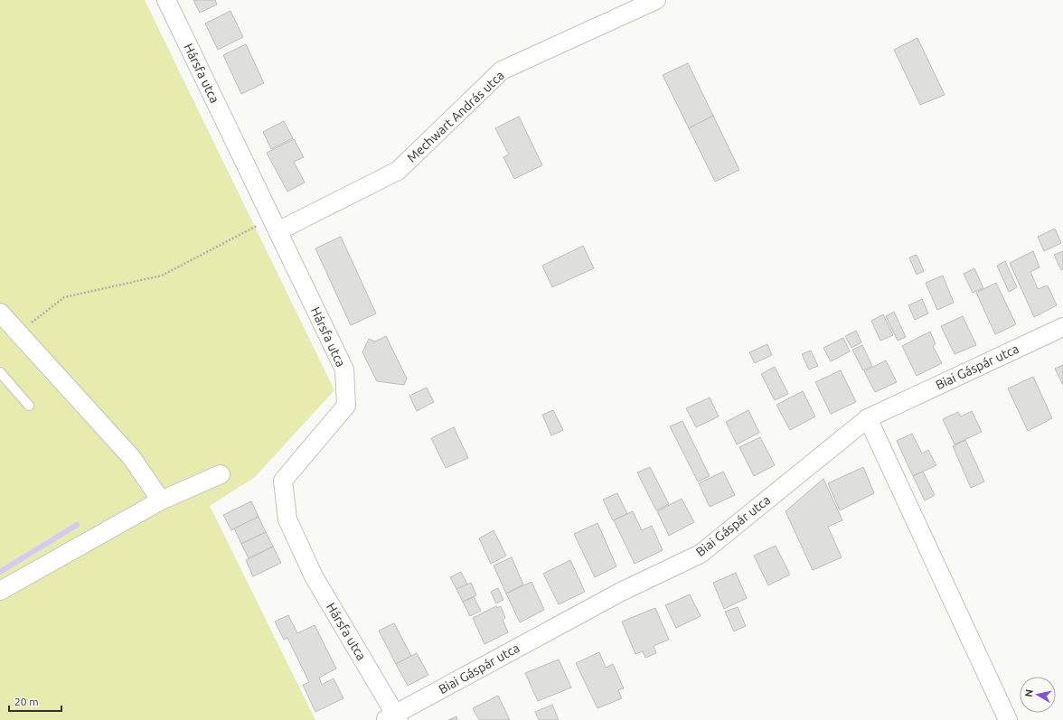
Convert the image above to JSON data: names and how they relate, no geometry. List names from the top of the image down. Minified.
{"streets":{"street":["Hársfa utca","Mechwart András utca","Biai Gáspár utca"]},"crossings":[["Hársfa utca","Mechwart András utca"],["Hársfa utca","Biai Gáspár utca"]],"scale_bar":"20 m","north":"left"}
